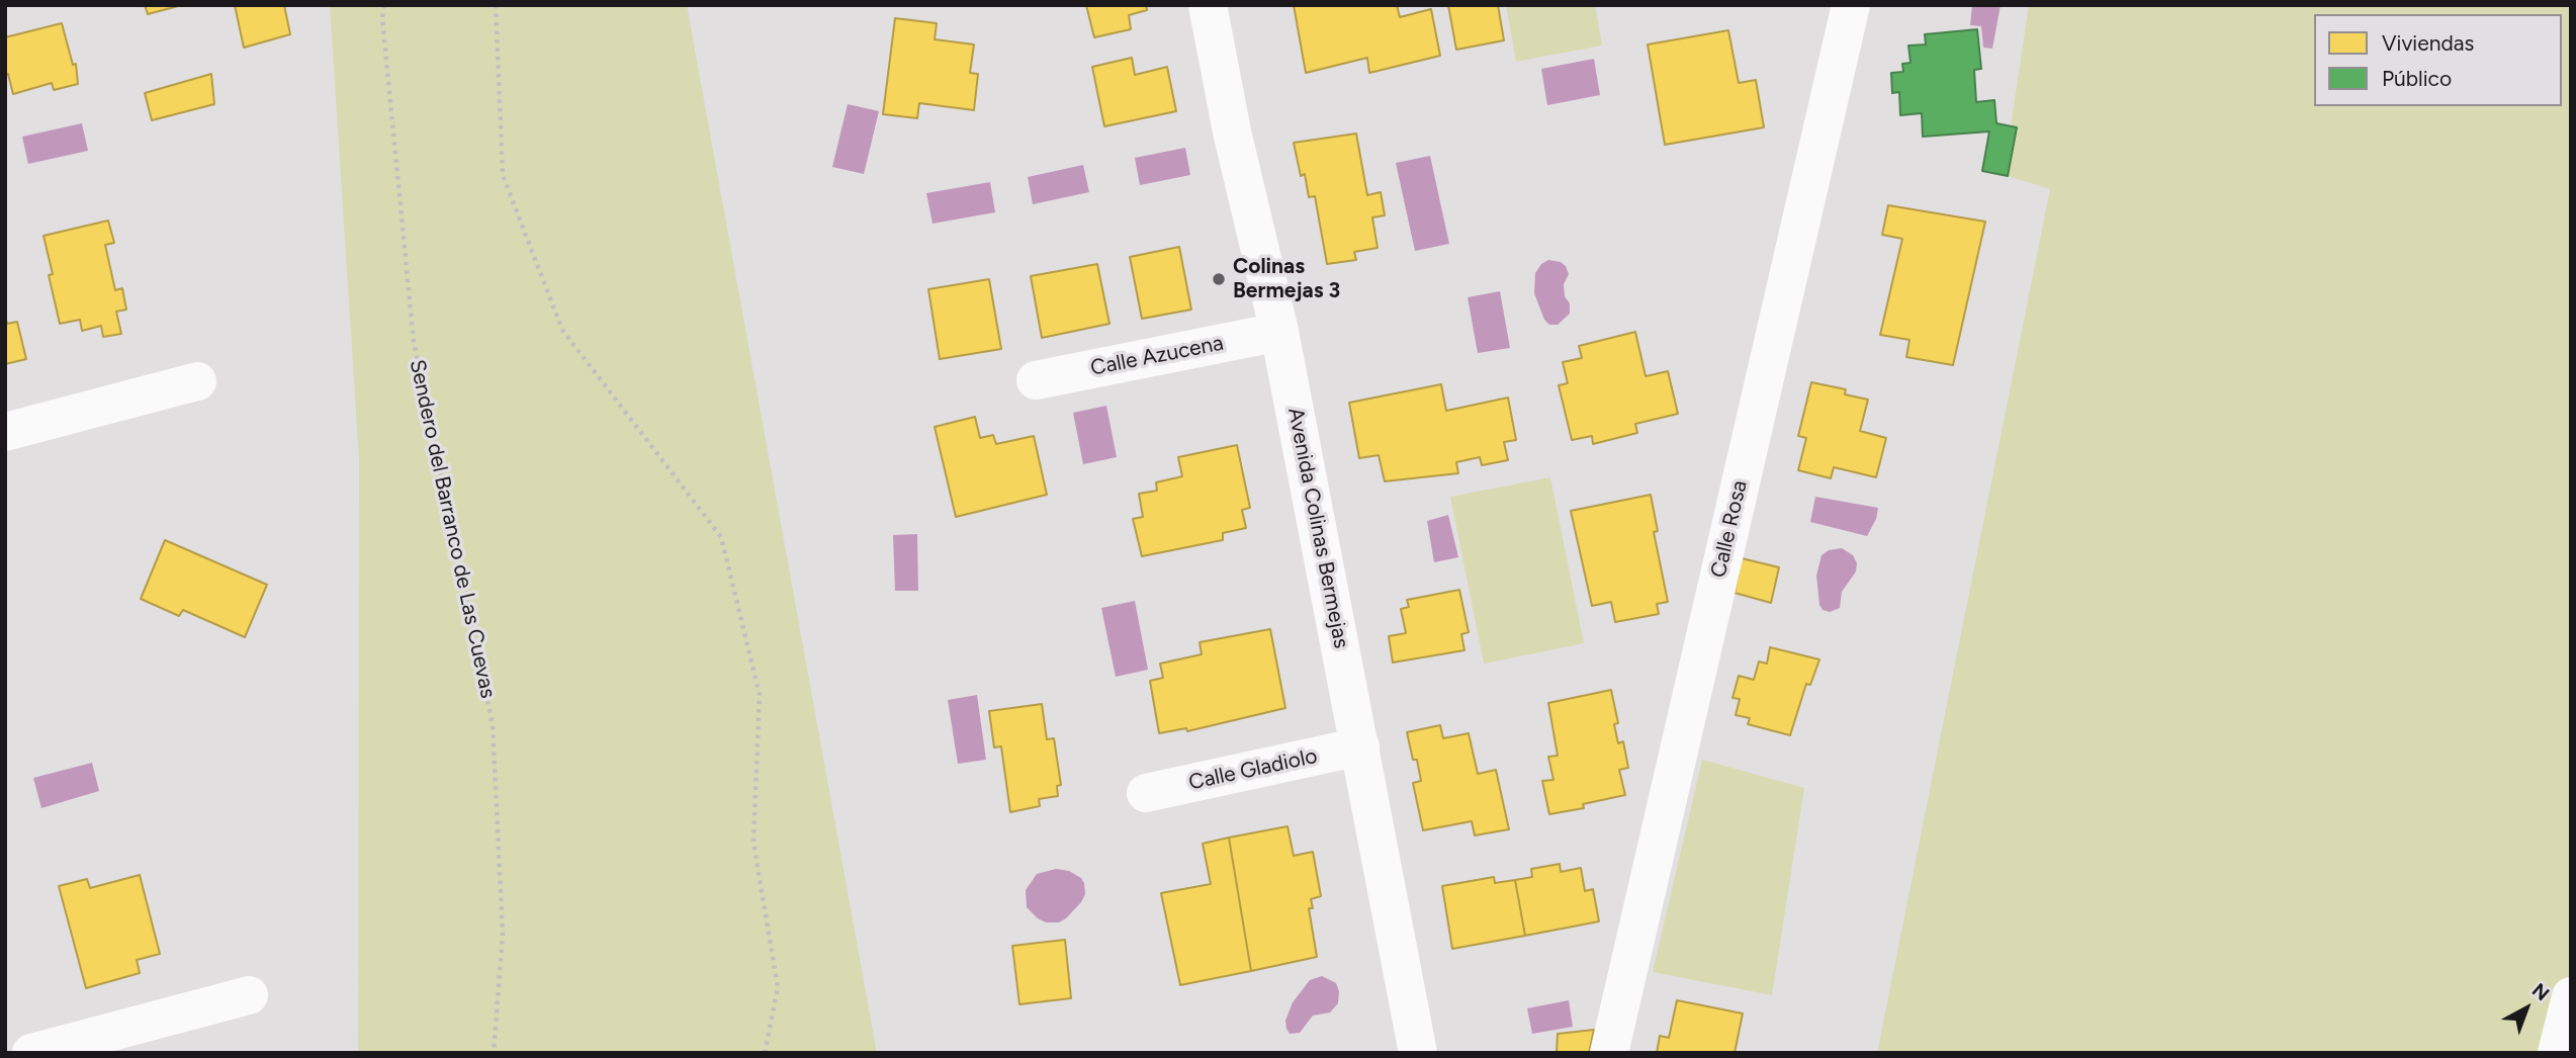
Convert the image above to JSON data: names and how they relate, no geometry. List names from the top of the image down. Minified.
{"streets":{"street":["Calle Azucena","Avenida Colinas Bermejas","Calle Rosa","Calle Gladiolo"],"path":["Sendero del Barranco de Las Cuevas"]},"crossings":[["Calle Azucena","Avenida Colinas Bermejas"],["Avenida Colinas Bermejas","Calle Gladiolo"]],"places":["Colinas Bermejas 3"],"legend":["Viviendas","Público"],"north":"top right"}
